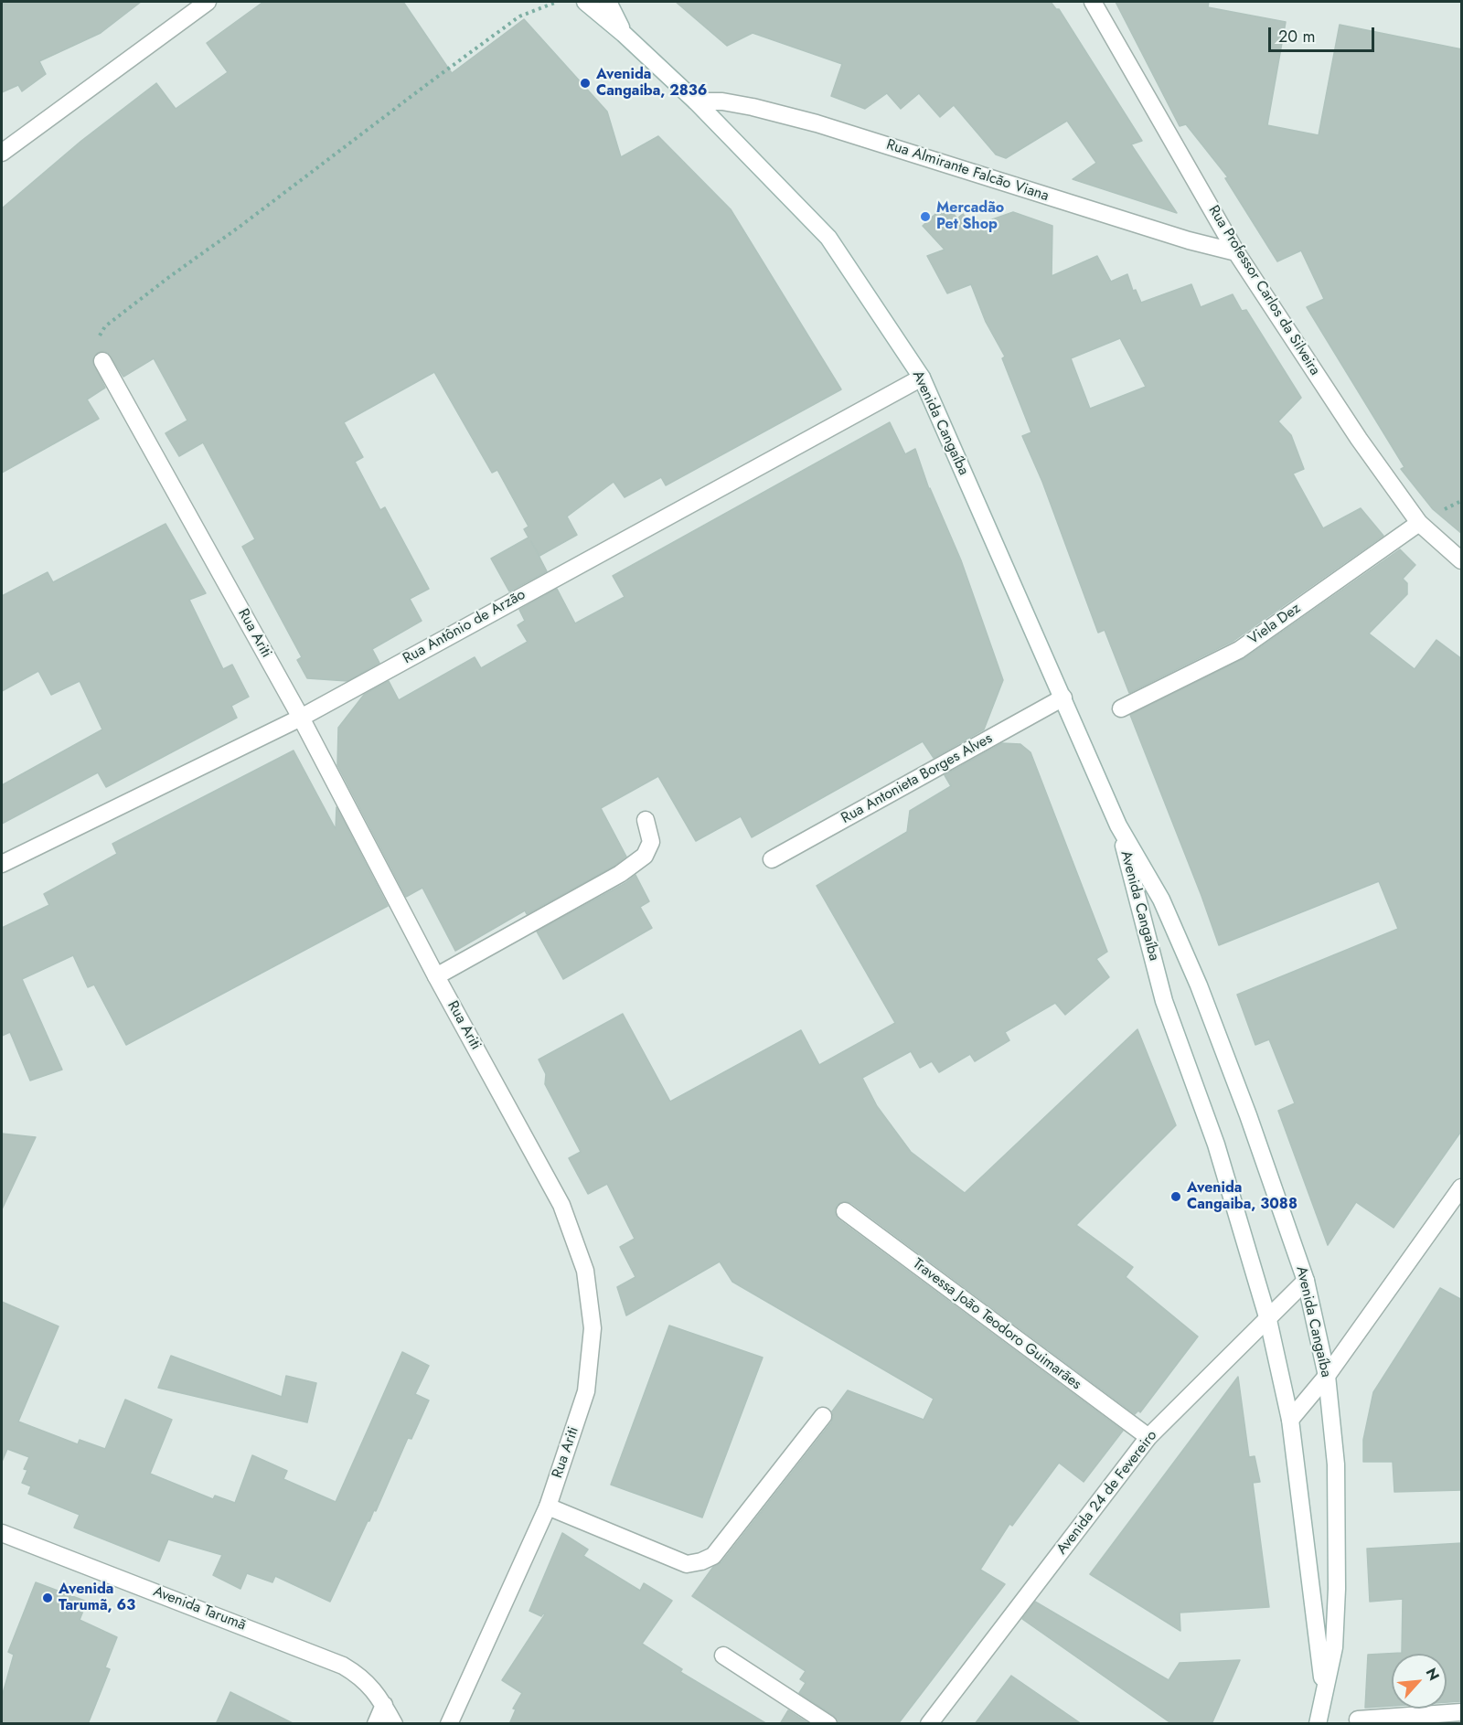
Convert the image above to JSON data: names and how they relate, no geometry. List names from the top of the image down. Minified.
{"streets":{"street":["Rua Almirante Falcão Viana","Rua Professor Carlos da Silveira","Avenida Cangaíba","Viela Dez","Rua Antônio de Arzão","Rua Ariti","Rua Antonieta Borges Alves","Travessa João Teodoro Guimarães","Avenida 24 de Fevereiro","Avenida Tarumã"]},"crossings":[["Rua Almirante Falcão Viana","Rua Professor Carlos da Silveira"],["Rua Almirante Falcão Viana","Avenida Cangaíba"],["Rua Professor Carlos da Silveira","Viela Dez"],["Avenida Cangaíba","Rua Antônio de Arzão"],["Avenida Cangaíba","Rua Antonieta Borges Alves"],["Avenida Cangaíba","Avenida 24 de Fevereiro"],["Rua Antônio de Arzão","Rua Ariti"],["Travessa João Teodoro Guimarães","Avenida 24 de Fevereiro"]],"places":["Avenida Cangaiba, 2836","Mercadão Pet Shop","Avenida Cangaiba, 3088","Avenida Tarumã, 63"],"scale_bar":"20 m","north":"top right"}
